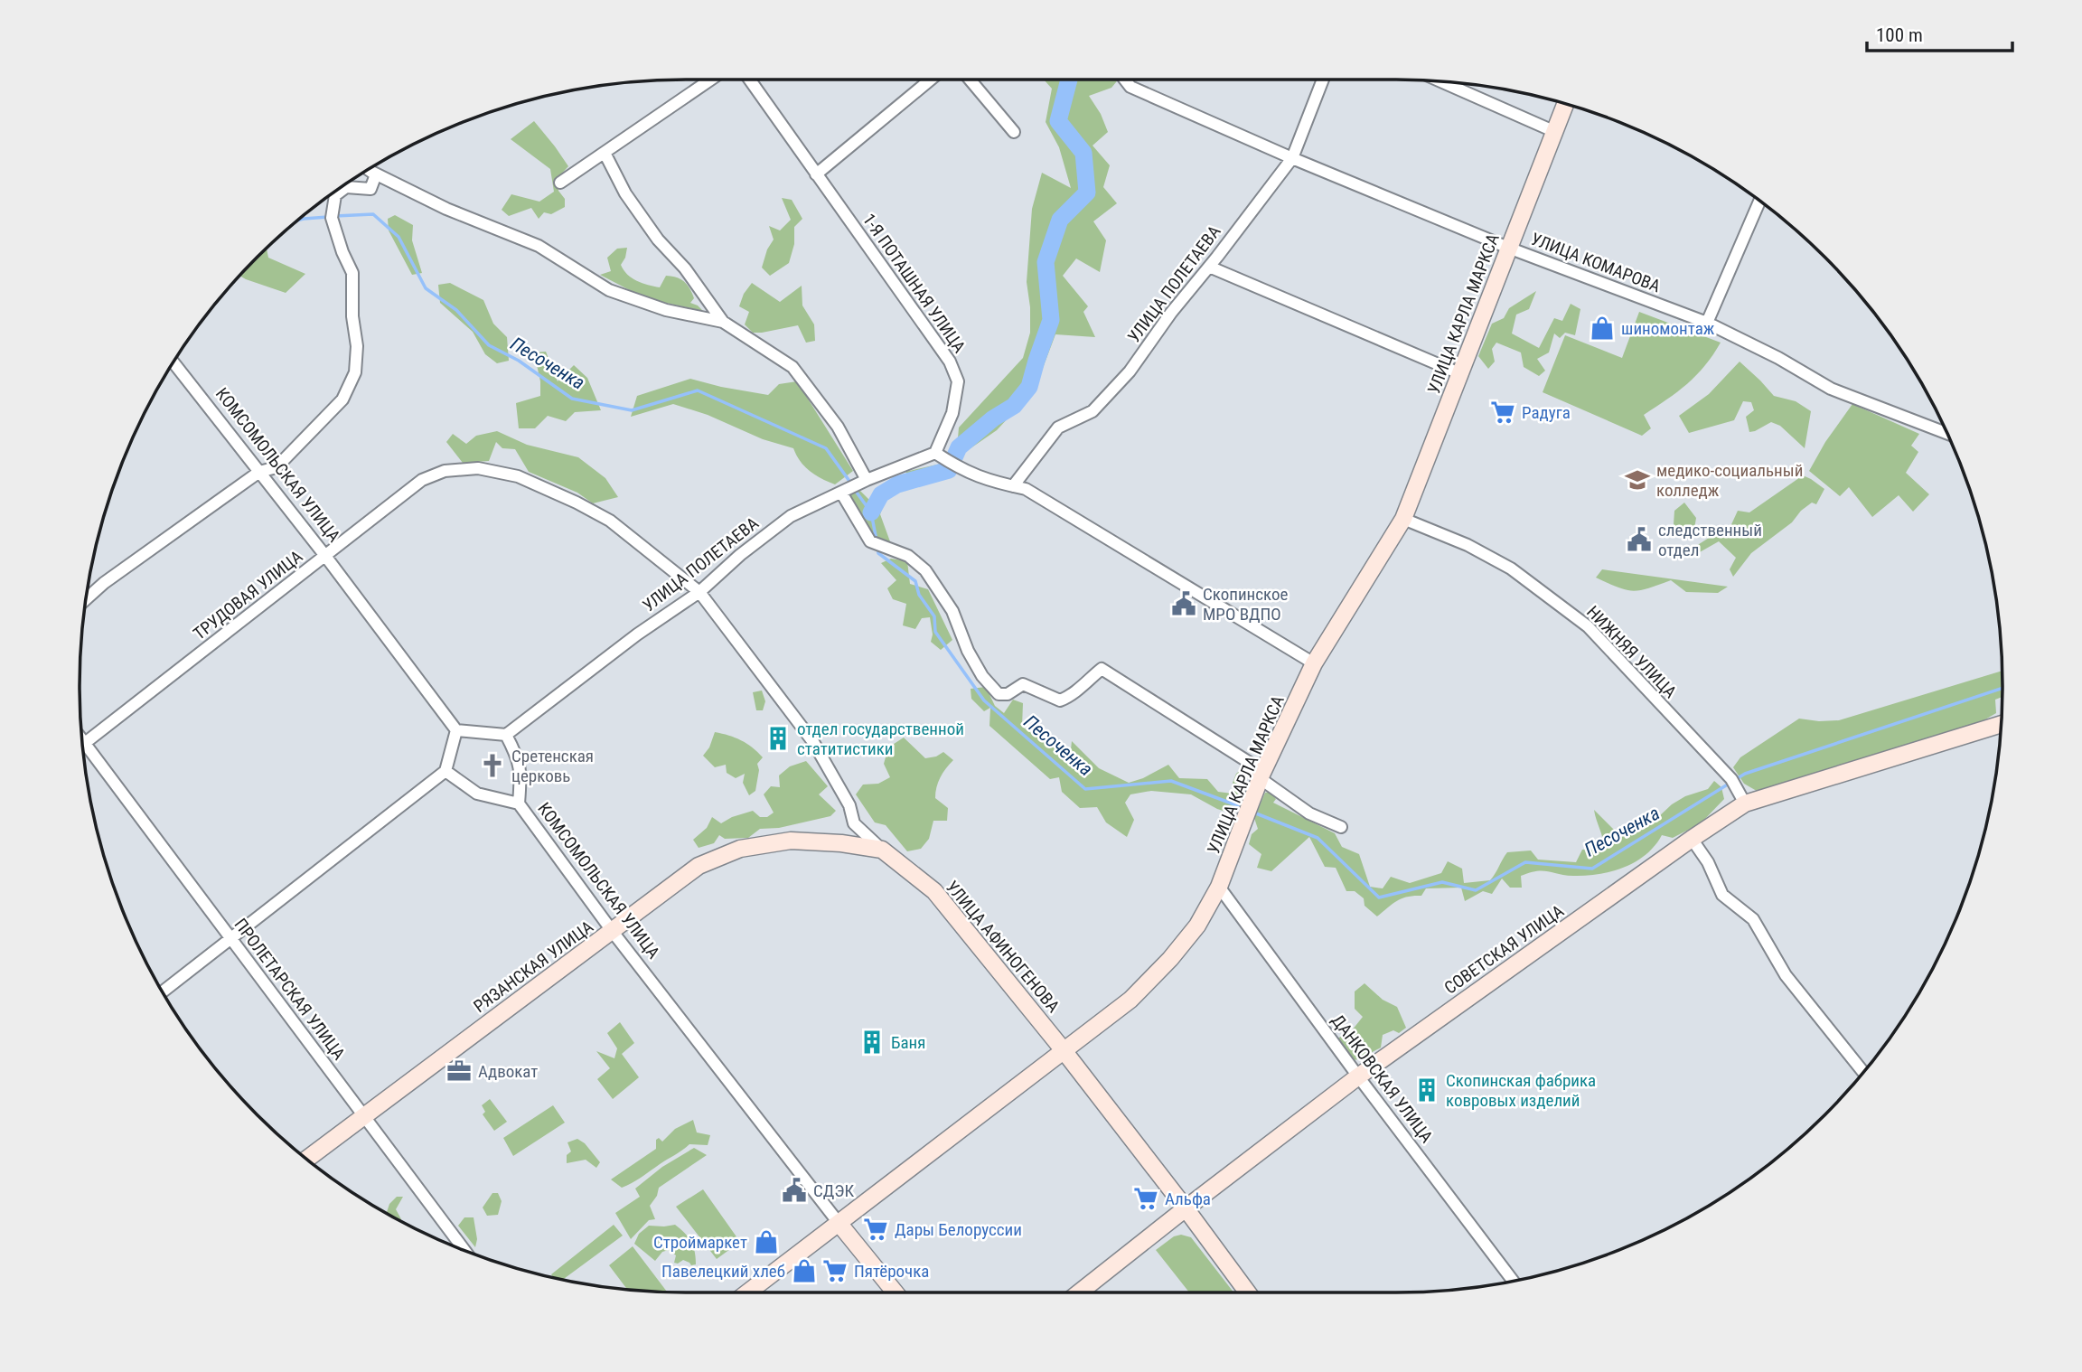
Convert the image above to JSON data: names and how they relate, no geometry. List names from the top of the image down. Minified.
{"streets":{"street":["УЛИЦА КОМАРОВА","1-Я ПОТАШНАЯ УЛИЦА","УЛИЦА ПОЛЕТАЕВА","УЛИЦА КАРЛА МАРКСА","КОМСОМОЛЬСКАЯ УЛИЦА","ТРУДОВАЯ УЛИЦА","НИЖНЯЯ УЛИЦА","УЛИЦА АФИНОГЕНОВА","СОВЕТСКАЯ УЛИЦА","РЯЗАНСКАЯ УЛИЦА","ПРОЛЕТАРСКАЯ УЛИЦА","ДАНКОВСКАЯ УЛИЦА"]},"crossings":[["УЛИЦА КОМАРОВА","УЛИЦА ПОЛЕТАЕВА"],["УЛИЦА КОМАРОВА","УЛИЦА КАРЛА МАРКСА"],["1-Я ПОТАШНАЯ УЛИЦА","УЛИЦА ПОЛЕТАЕВА"],["УЛИЦА ПОЛЕТАЕВА","КОМСОМОЛЬСКАЯ УЛИЦА"],["УЛИЦА ПОЛЕТАЕВА","ТРУДОВАЯ УЛИЦА"],["УЛИЦА ПОЛЕТАЕВА","УЛИЦА АФИНОГЕНОВА"],["УЛИЦА КАРЛА МАРКСА","КОМСОМОЛЬСКАЯ УЛИЦА"],["УЛИЦА КАРЛА МАРКСА","НИЖНЯЯ УЛИЦА"],["УЛИЦА КАРЛА МАРКСА","УЛИЦА АФИНОГЕНОВА"],["УЛИЦА КАРЛА МАРКСА","ДАНКОВСКАЯ УЛИЦА"],["КОМСОМОЛЬСКАЯ УЛИЦА","ТРУДОВАЯ УЛИЦА"],["КОМСОМОЛЬСКАЯ УЛИЦА","РЯЗАНСКАЯ УЛИЦА"],["ТРУДОВАЯ УЛИЦА","УЛИЦА АФИНОГЕНОВА"],["ТРУДОВАЯ УЛИЦА","ПРОЛЕТАРСКАЯ УЛИЦА"],["НИЖНЯЯ УЛИЦА","СОВЕТСКАЯ УЛИЦА"],["УЛИЦА АФИНОГЕНОВА","СОВЕТСКАЯ УЛИЦА"],["УЛИЦА АФИНОГЕНОВА","РЯЗАНСКАЯ УЛИЦА"],["СОВЕТСКАЯ УЛИЦА","ДАНКОВСКАЯ УЛИЦА"],["РЯЗАНСКАЯ УЛИЦА","ПРОЛЕТАРСКАЯ УЛИЦА"]],"water":["Песоченка"],"places":{"shop":["шиномонтаж","Строймаркет","Павелецкий хлеб"],"supermarket":["Радуга","Альфа","Дары Белоруссии","Пятёрочка"],"school or university":["медико-социальный колледж"],"public building":["следственный отдел","Скопинское МРО ВДПО","СДЭК"],"building":["отдел государственной статитистики","Баня","Скопинская фабрика ковровых изделий"],"church":["Сретенская церковь"],"office":["Адвокат"]},"scale_bar":"100 m"}
